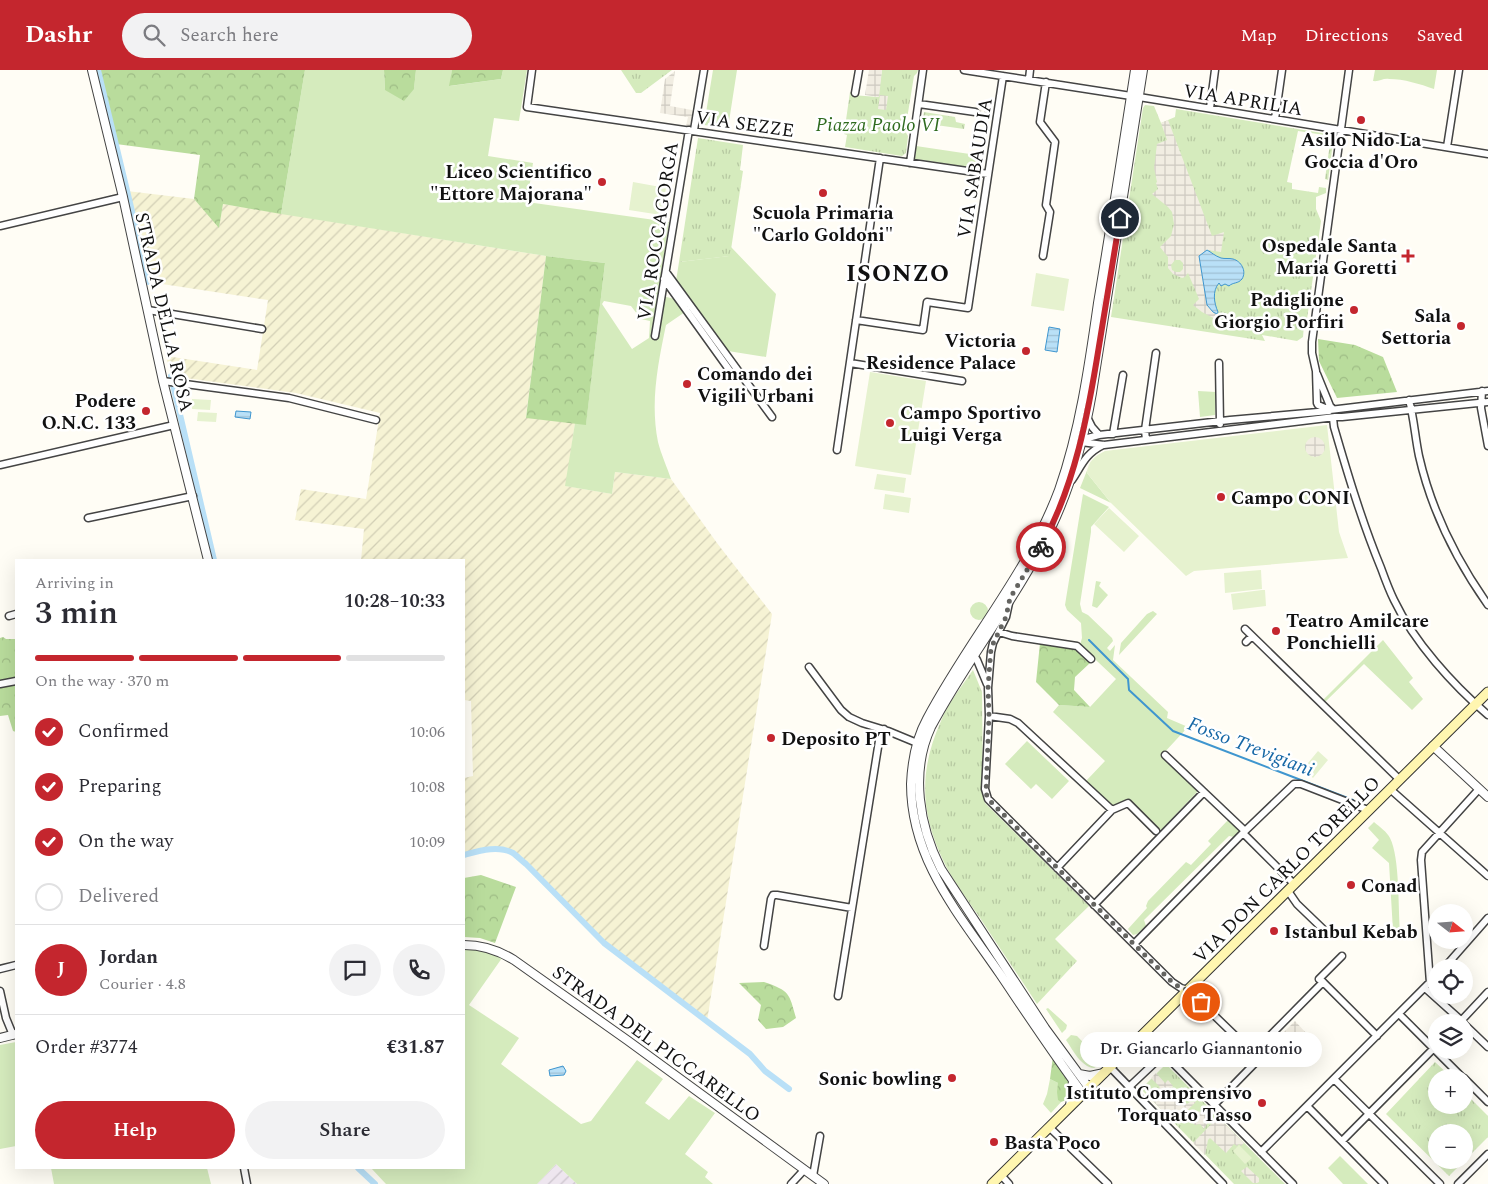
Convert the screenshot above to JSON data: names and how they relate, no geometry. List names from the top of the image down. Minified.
{"streets":{"main road":["VIA DON CARLO TORELLO"],"street":["VIA APRILIA","VIA SEZZE","VIA SABAUDIA","VIA ROCCAGORGA","STRADA DELLA ROSA","STRADA DEL PICCARELLO"]},"crossings":[["VIA APRILIA","VIA SABAUDIA"],["VIA SEZZE","VIA SABAUDIA"],["VIA SEZZE","VIA ROCCAGORGA"]],"districts":["ISONZO"],"water":["Fosso Trevigiani"],"parks":["Piazza Paolo VI"],"places":{"other":["Asilo Nido La Goccia d'Oro","Liceo Scientifico \"Ettore Majorana\"","Scuola Primaria \"Carlo Goldoni\"","Padiglione Giorgio Porfiri","Sala Settoria","Victoria Residence Palace","Comando dei Vigili Urbani","Podere O.N.C. 133","Campo Sportivo Luigi Verga","Campo CONI","Teatro Amilcare Ponchielli","Deposito PT","Conad","Istanbul Kebab","Dr. Giancarlo Giannantonio","Sonic bowling","Istituto Comprensivo Torquato Tasso","Basta Poco"],"health":["Ospedale Santa Maria Goretti"]},"north":"right","page":{"header":"Dashr","search":"Search here","nav":["Map","Directions","Saved"],"heading":["3 min","Arriving in","10:28–10:33"],"panel":["Jordan","Courier · 4.8","Order #3774","€31.87"],"bar":"On the way · 370 m","list":[["Confirmed","10:06"],["Preparing","10:08"],["On the way","10:09"],"Delivered"],"map_buttons":["+","−"],"round":"J","bubble":"Dr. Giancarlo Giannantonio","buttons":["Help","Share"]}}
